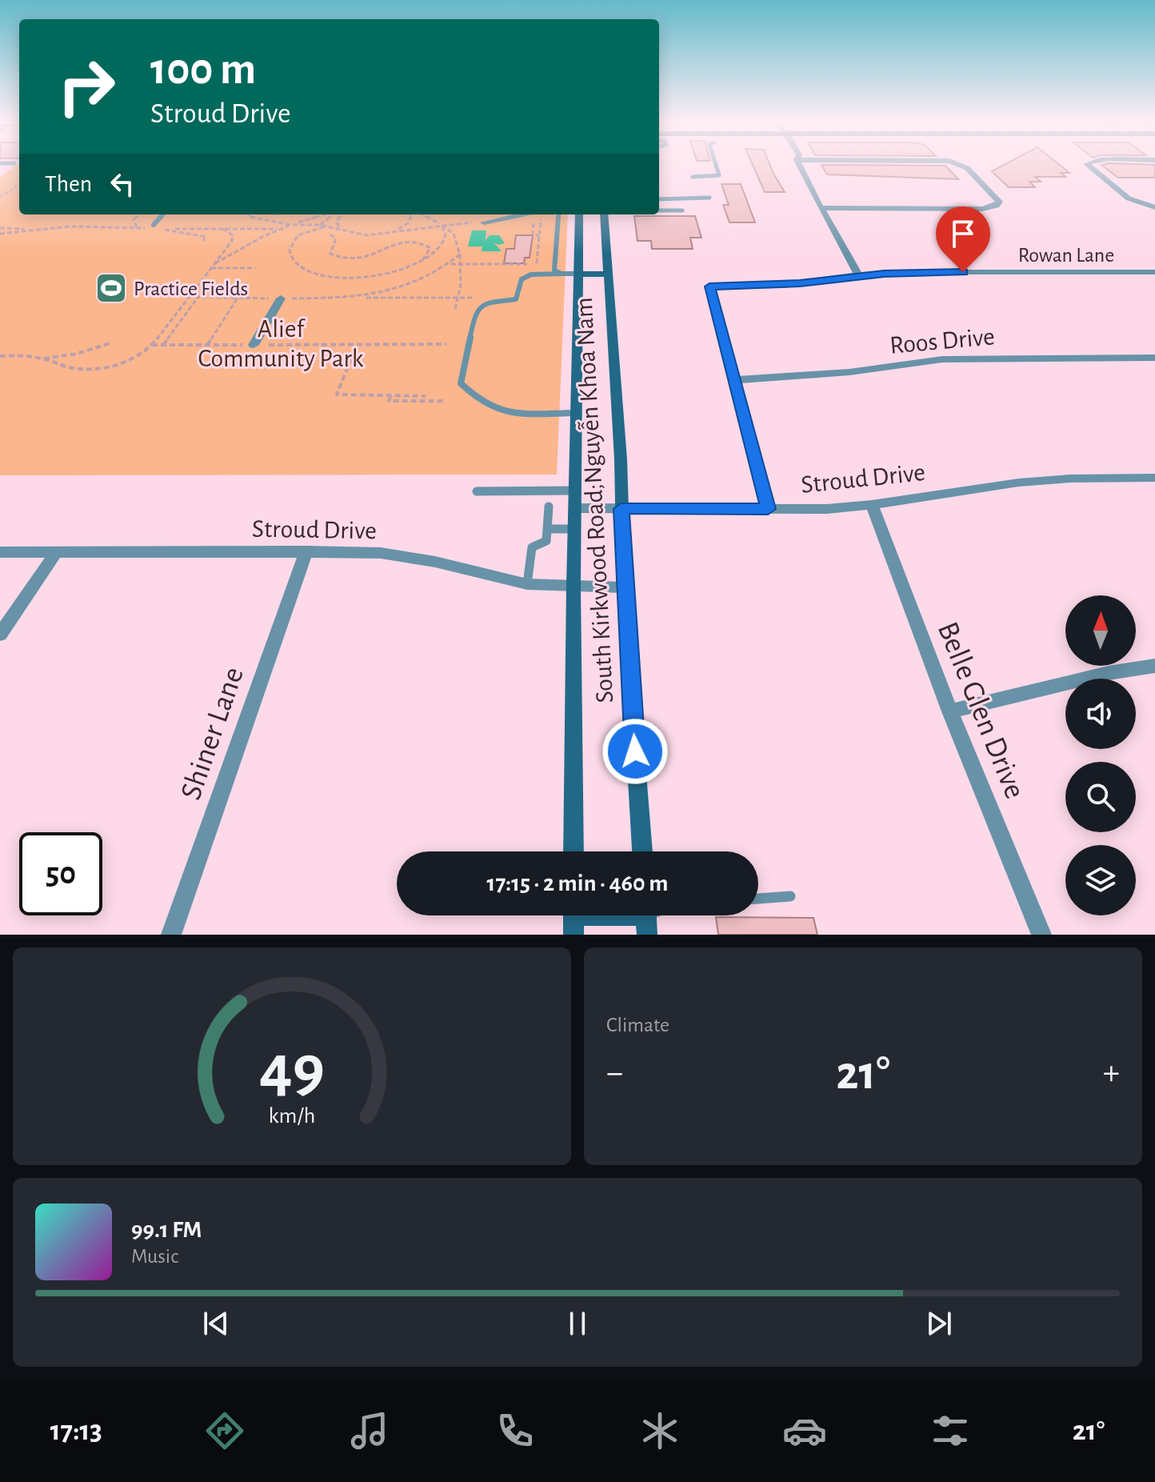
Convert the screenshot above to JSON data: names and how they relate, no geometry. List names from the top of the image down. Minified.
{"streets":{"main road":["South Kirkwood Road;Nguyễn Khoa Nam"],"street":["Rowan Lane","Roos Drive","Stroud Drive","Belle Glen Drive","Shiner Lane"]},"crossings":[["Rowan Lane","Roos Drive"],["Stroud Drive","South Kirkwood Road;Nguyễn Khoa Nam"],["Stroud Drive","Belle Glen Drive"],["Stroud Drive","Shiner Lane"]],"parks":["Alief Community Park"],"places":{"sports":["Practice Fields"]},"north":"top","page":{"turn":["100 m","Stroud Drive"],"then":"Then","limit":"50","trip":"17:15 · 2 min · 460 m","tile":"Climate","heat":["−","21°","+"],"song":["99.1 FM","Music"],"tabs":["17:13","21°"],"gauge":["49","km/h"]}}
